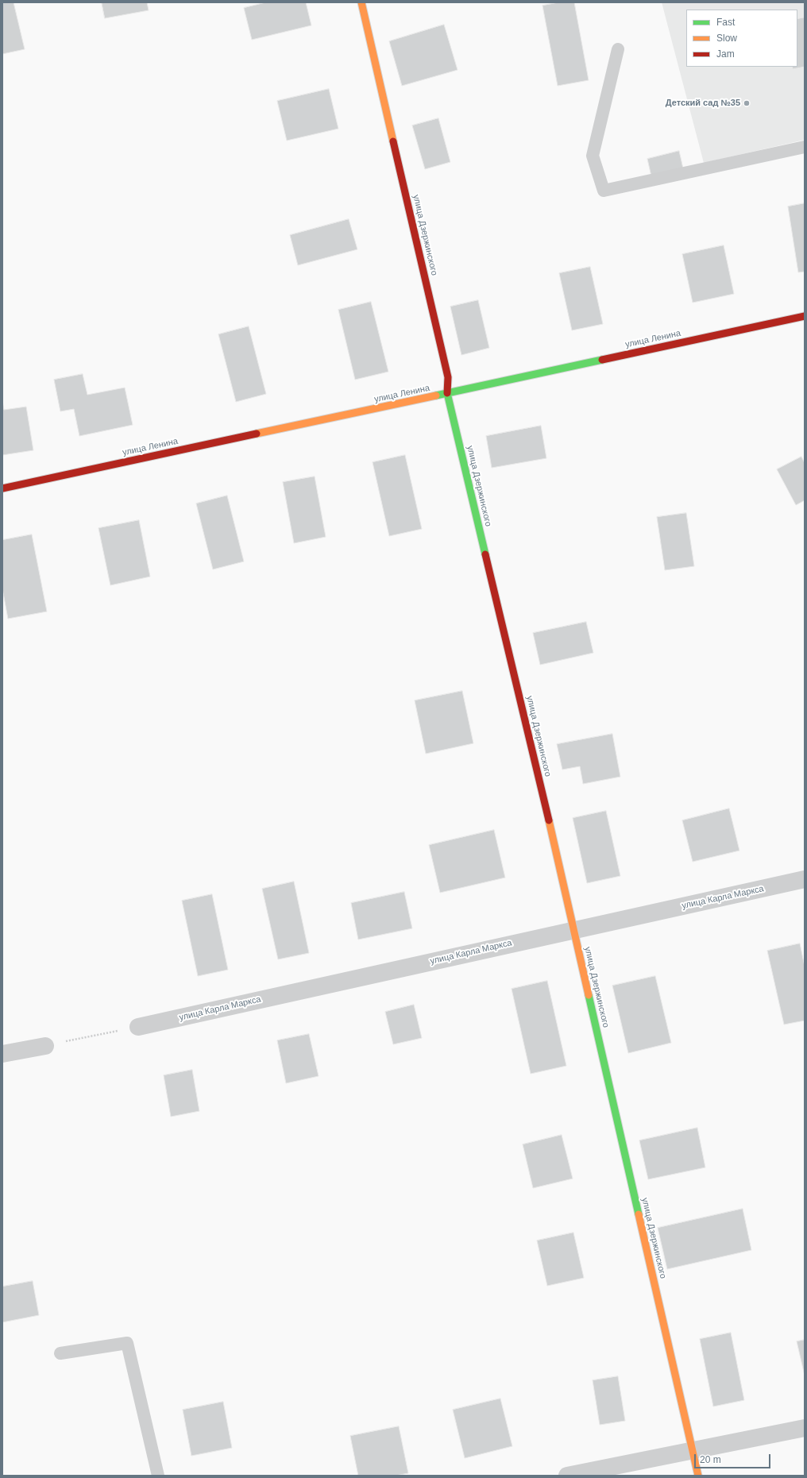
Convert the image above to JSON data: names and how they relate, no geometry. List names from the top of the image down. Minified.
{"streets":{"street":["улица Дзержинского","улица Ленина","улица Карла Маркса"]},"crossings":[["улица Дзержинского","улица Ленина"],["улица Дзержинского","улица Карла Маркса"]],"places":["Детский сад №35"],"legend":["Fast","Slow","Jam"],"scale_bar":"20 m"}
